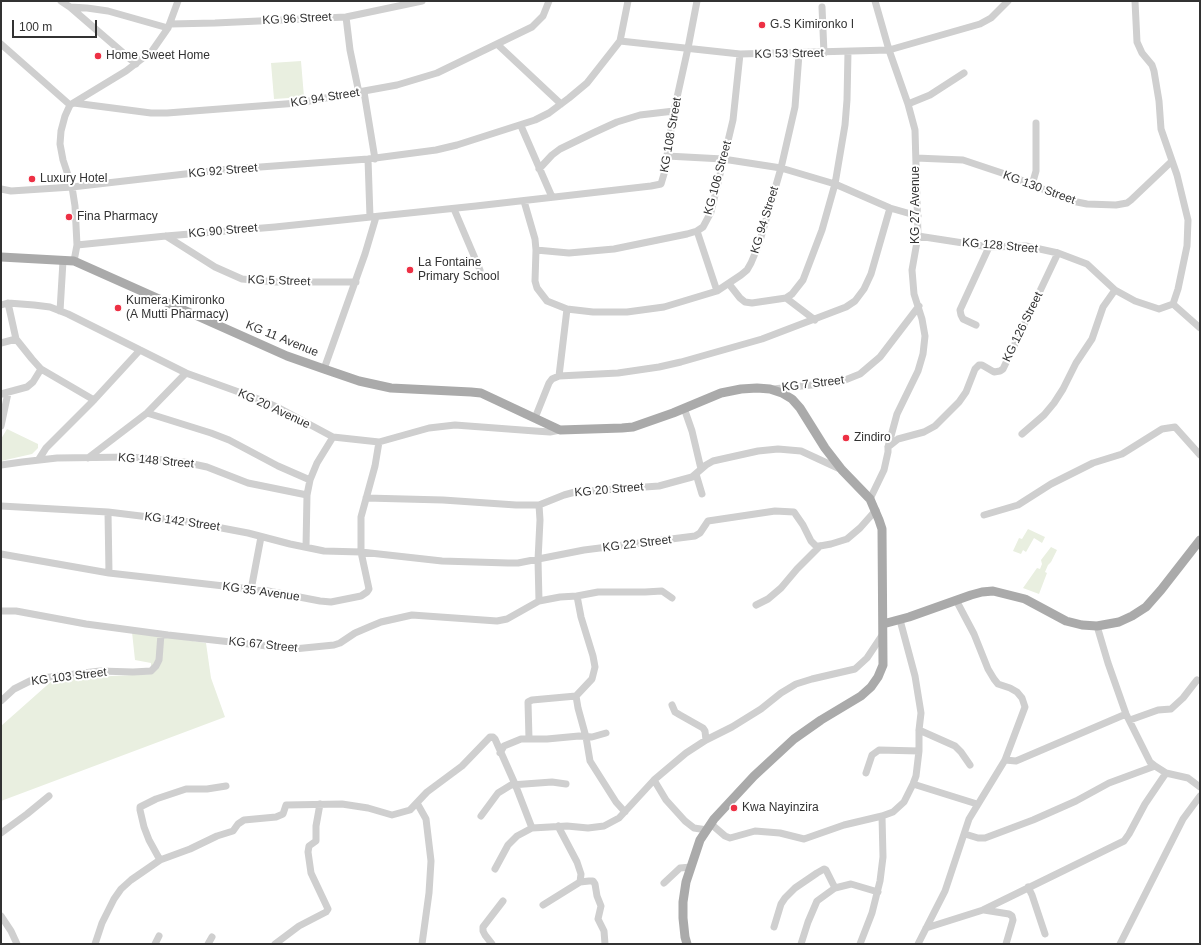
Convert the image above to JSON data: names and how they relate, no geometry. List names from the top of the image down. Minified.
{"streets":{"main road":["KG 11 Avenue"],"street":["KG 96 Street","KG 53 Street","KG 94 Street","KG 108 Street","KG 92 Street","KG 106 Street","KG 130 Street","KG 27 Avenue","KG 90 Street","KG 128 Street","KG 5 Street","KG 126 Street","KG 7 Street","KG 20 Avenue","KG 148 Street","KG 20 Street","KG 142 Street","KG 22 Street","KG 35 Avenue","KG 67 Street","KG 103 Street"]},"crossings":[["KG 53 Street","KG 94 Street"],["KG 53 Street","KG 108 Street"],["KG 53 Street","KG 92 Street"],["KG 53 Street","KG 106 Street"],["KG 53 Street","KG 27 Avenue"],["KG 94 Street","KG 90 Street"],["KG 108 Street","KG 90 Street"],["KG 130 Street","KG 27 Avenue"],["KG 27 Avenue","KG 128 Street"],["KG 27 Avenue","KG 126 Street"],["KG 27 Avenue","KG 7 Street"],["KG 90 Street","KG 5 Street"],["KG 128 Street","KG 126 Street"],["KG 11 Avenue","KG 20 Avenue"],["KG 20 Avenue","KG 35 Avenue"],["KG 20 Street","KG 35 Avenue"],["KG 142 Street","KG 22 Street"],["KG 142 Street","KG 35 Avenue"],["KG 22 Street","KG 35 Avenue"],["KG 67 Street","KG 103 Street"]],"places":["G.S Kimironko I","Home Sweet Home","Luxury Hotel","Fina Pharmacy","La Fontaine Primary School","Kumera Kimironko (A Mutti Pharmacy)","Zindiro","Kwa Nayinzira"],"scale_bar":"100 m"}
